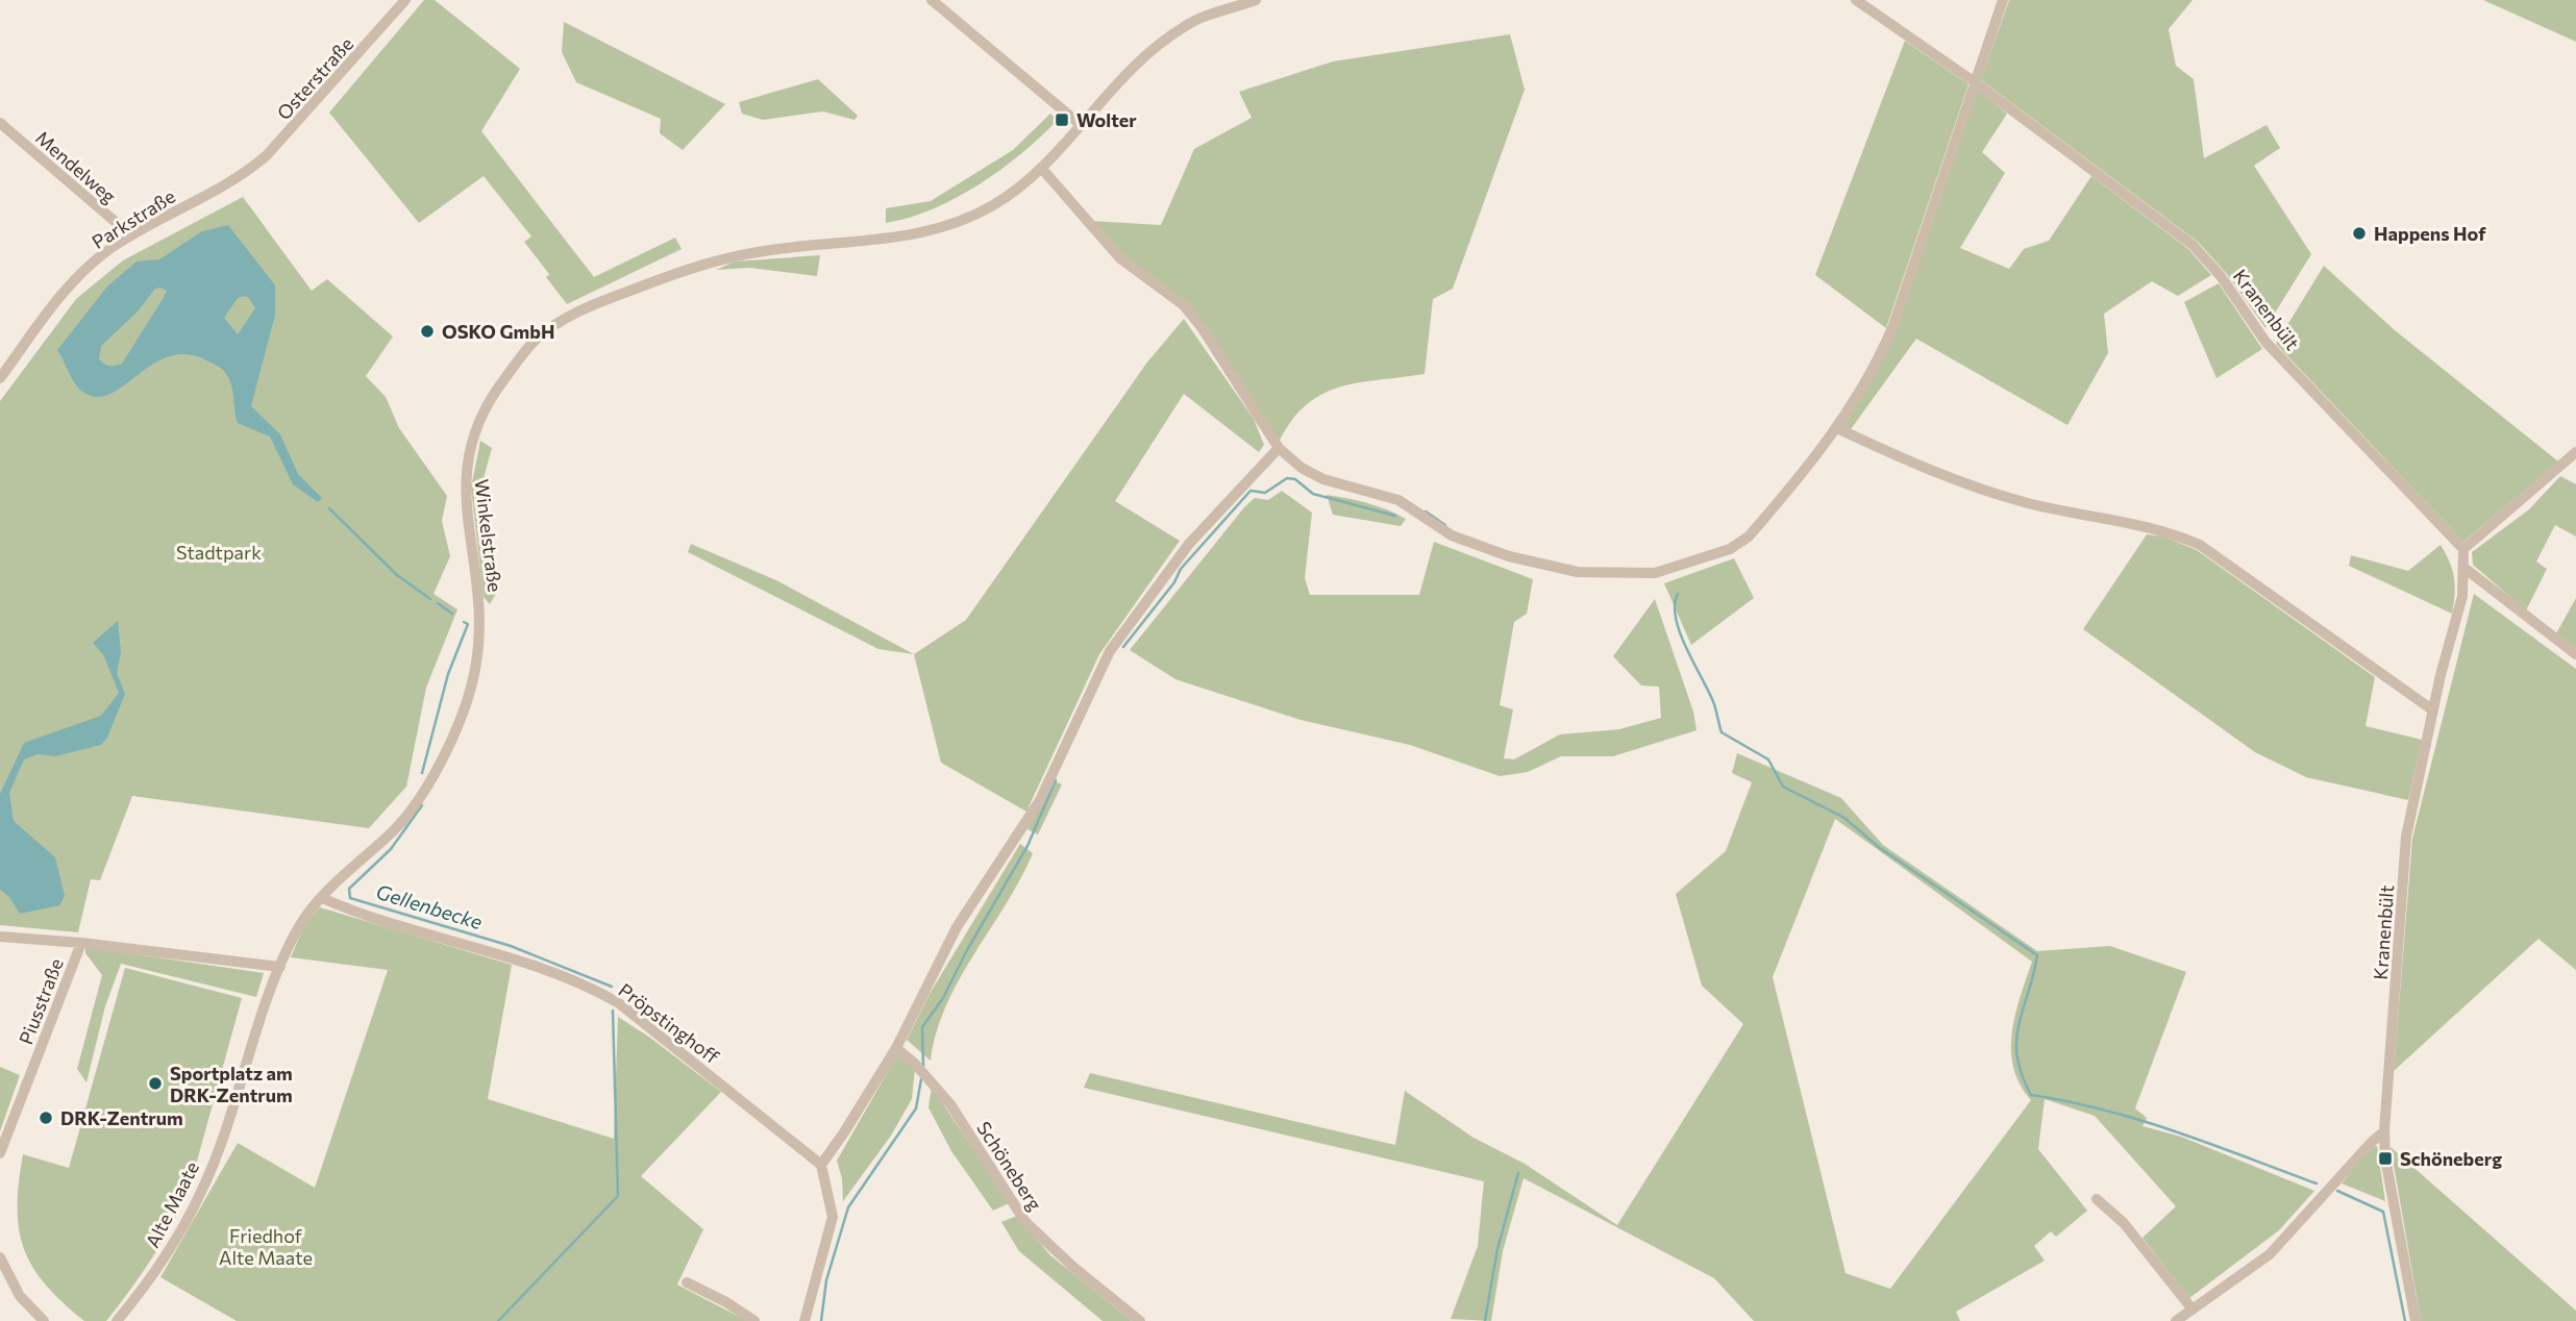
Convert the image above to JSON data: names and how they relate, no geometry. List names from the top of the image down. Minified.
{"streets":{"street":["Osterstraße","Mendelweg","Parkstraße","Kranenbült","Winkelstraße","Piusstraße","Pröpstinghoff","Schöneberg","Alte Maate"]},"crossings":[["Osterstraße","Parkstraße"],["Mendelweg","Parkstraße"],["Winkelstraße","Pröpstinghoff"],["Winkelstraße","Alte Maate"]],"water":["Gellenbecke"],"parks":["Stadtpark","Friedhof Alte Maate"],"places":{"transit":["Wolter","Schöneberg"],"other":["Happens Hof","OSKO GmbH","Sportplatz am DRK-Zentrum","DRK-Zentrum"]}}
